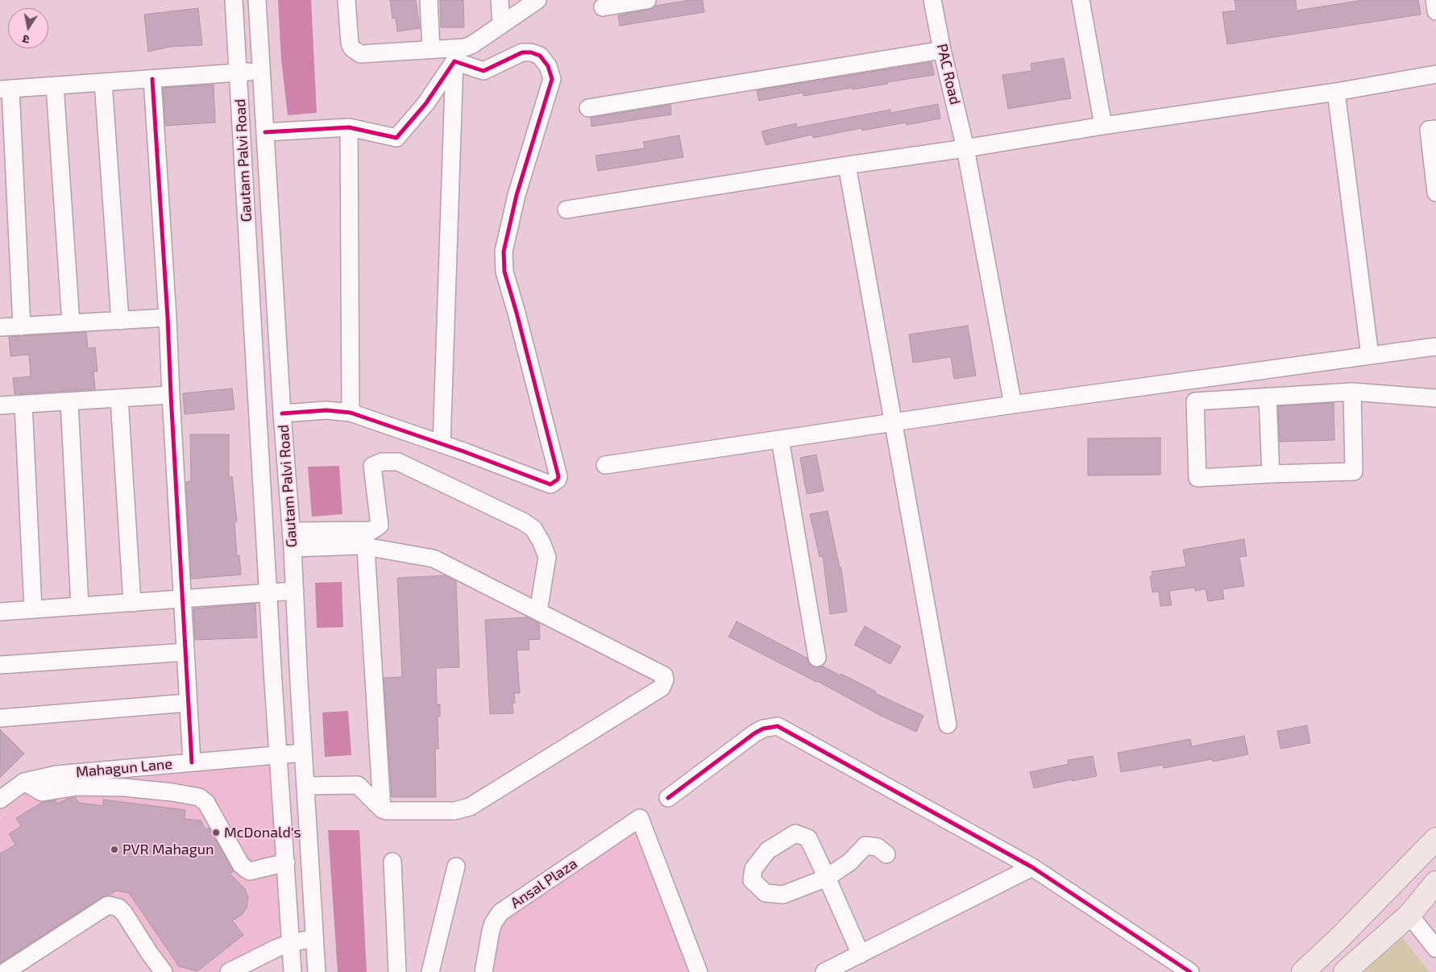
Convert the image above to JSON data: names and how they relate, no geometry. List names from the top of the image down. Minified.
{"streets":{"street":["PAC Road","Gautam Palvi Road","Mahagun Lane","Ansal Plaza"]},"crossings":[["Gautam Palvi Road","Mahagun Lane"]],"places":["McDonald's","PVR Mahagun"],"north":"bottom"}
